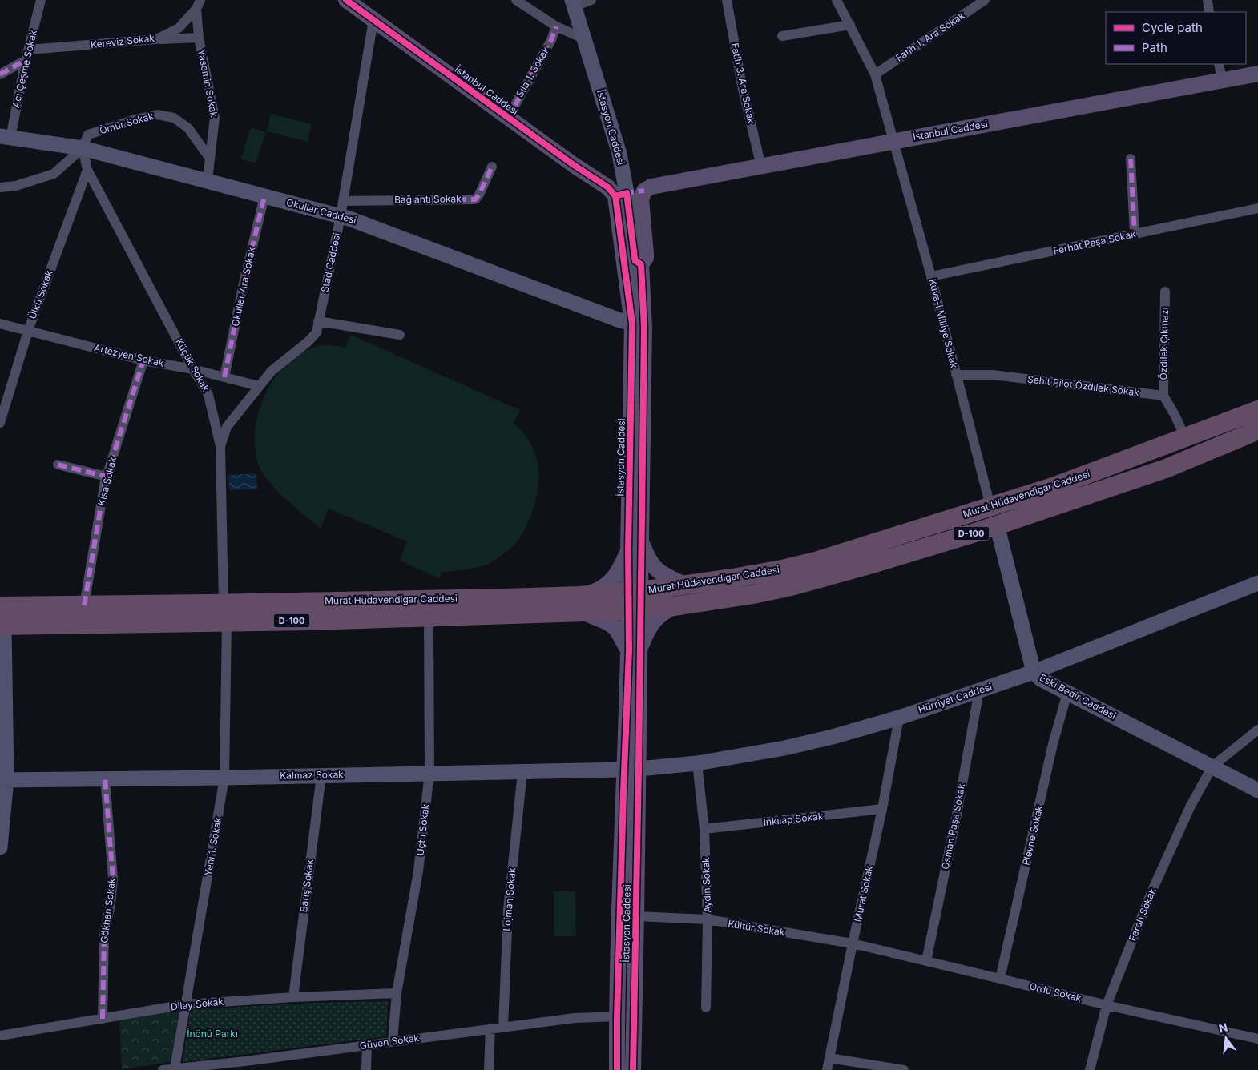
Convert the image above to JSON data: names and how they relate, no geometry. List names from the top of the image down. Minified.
{"streets":{"highway":["Murat Hüdavendigar Caddesi","D-100"],"main road":["İstanbul Caddesi","İstasyon Caddesi"],"street":["Fatih 1. Ara Sokak","Kereviz Sokak","Acı Çeşme Sokak","Sıla 1. Sokak","Yasemin Sokak","Fatih 3. Ara Sokak","Ömür Sokak","Bağlantı Sokak","Okullar Caddesi","Ferhat Paşa Sokak","Stad Caddesi","Okullar Ara Sokak","Ülkü Sokak","Kuva-i Milliye Sokak","Özdilek Çıkmazı","Artezyen Sokak","Küçük Sokak","Şehit Pilot Özdilek Sokak","Kısa Sokak","Eski Bedir Caddesi","Hürriyet Caddesi","Kalmaz Sokak","İnkılap Sokak","Osman Paşa Sokak","Uçtu Sokak","Plevne Sokak","Yeni 1. Sokak","Aydın Sokak","Barış Sokak","Murat Sokak","Lojman Sokak","Gökhan Sokak","Ferah Sokak","Kültür Sokak","Ordu Sokak","Dilay Sokak","Güven Sokak"]},"crossings":[["Fatih 1. Ara Sokak","Kuva-i Milliye Sokak"],["Kereviz Sokak","Acı Çeşme Sokak"],["Kereviz Sokak","Yasemin Sokak"],["Acı Çeşme Sokak","Okullar Caddesi"],["Sıla 1. Sokak","İstanbul Caddesi"],["Yasemin Sokak","Ömür Sokak"],["Fatih 3. Ara Sokak","İstanbul Caddesi"],["İstanbul Caddesi","İstasyon Caddesi"],["İstanbul Caddesi","Stad Caddesi"],["İstanbul Caddesi","Kuva-i Milliye Sokak"],["Ömür Sokak","Okullar Caddesi"],["Ömür Sokak","Küçük Sokak"],["İstasyon Caddesi","Okullar Caddesi"],["İstasyon Caddesi","Murat Hüdavendigar Caddesi"],["İstasyon Caddesi","Hürriyet Caddesi"],["İstasyon Caddesi","Kalmaz Sokak"],["İstasyon Caddesi","Kültür Sokak"],["İstasyon Caddesi","Güven Sokak"],["Bağlantı Sokak","Stad Caddesi"],["Okullar Caddesi","Stad Caddesi"],["Okullar Caddesi","Okullar Ara Sokak"],["Okullar Caddesi","Küçük Sokak"],["Ferhat Paşa Sokak","Kuva-i Milliye Sokak"],["Stad Caddesi","Artezyen Sokak"],["Stad Caddesi","Küçük Sokak"],["Okullar Ara Sokak","Artezyen Sokak"],["Ülkü Sokak","Artezyen Sokak"],["Ülkü Sokak","Küçük Sokak"],["Kuva-i Milliye Sokak","Şehit Pilot Özdilek Sokak"],["Kuva-i Milliye Sokak","Murat Hüdavendigar Caddesi"],["Özdilek Çıkmazı","Şehit Pilot Özdilek Sokak"],["Artezyen Sokak","Küçük Sokak"],["Artezyen Sokak","Kısa Sokak"],["Küçük Sokak","Murat Hüdavendigar Caddesi"],["Kısa Sokak","Murat Hüdavendigar Caddesi"],["Murat Hüdavendigar Caddesi","Eski Bedir Caddesi"],["Murat Hüdavendigar Caddesi","Uçtu Sokak"],["Murat Hüdavendigar Caddesi","Yeni 1. Sokak"],["Eski Bedir Caddesi","Hürriyet Caddesi"],["Eski Bedir Caddesi","Plevne Sokak"],["Eski Bedir Caddesi","Ferah Sokak"],["Hürriyet Caddesi","Kalmaz Sokak"],["Hürriyet Caddesi","Osman Paşa Sokak"],["Hürriyet Caddesi","Aydın Sokak"],["Hürriyet Caddesi","Murat Sokak"],["Kalmaz Sokak","Uçtu Sokak"],["Kalmaz Sokak","Yeni 1. Sokak"],["Kalmaz Sokak","Barış Sokak"],["Kalmaz Sokak","Lojman Sokak"],["Kalmaz Sokak","Gökhan Sokak"],["İnkılap Sokak","Aydın Sokak"],["İnkılap Sokak","Murat Sokak"],["Osman Paşa Sokak","Ordu Sokak"],["Uçtu Sokak","Dilay Sokak"],["Uçtu Sokak","Güven Sokak"],["Plevne Sokak","Ordu Sokak"],["Yeni 1. Sokak","Dilay Sokak"],["Yeni 1. Sokak","Güven Sokak"],["Aydın Sokak","Kültür Sokak"],["Barış Sokak","Dilay Sokak"],["Murat Sokak","Kültür Sokak"],["Murat Sokak","Ordu Sokak"],["Lojman Sokak","Güven Sokak"],["Gökhan Sokak","Dilay Sokak"],["Ferah Sokak","Ordu Sokak"],["Kültür Sokak","Ordu Sokak"]],"parks":["İnönü Parkı"],"legend":["Cycle path","Path"],"north":"top"}
